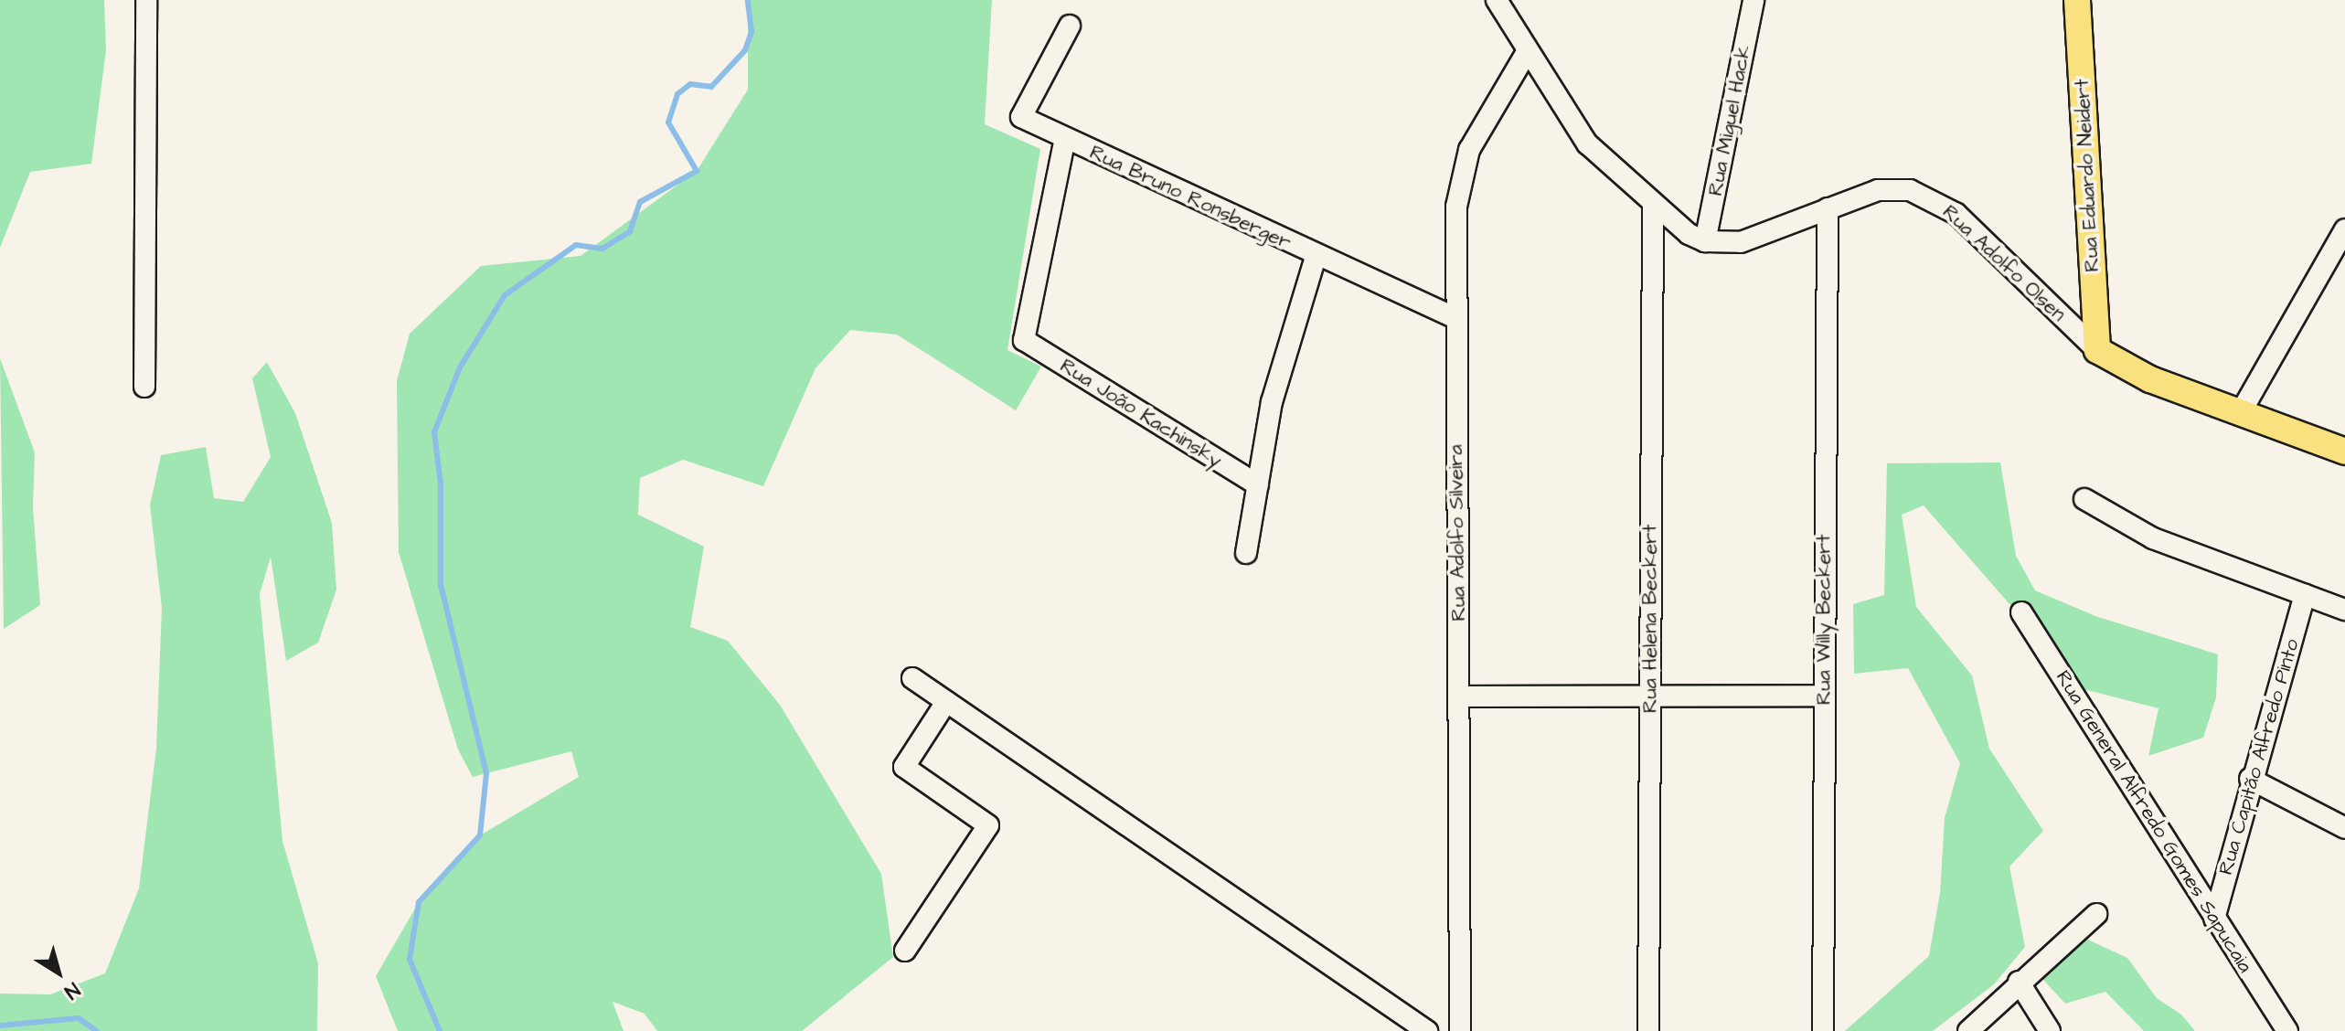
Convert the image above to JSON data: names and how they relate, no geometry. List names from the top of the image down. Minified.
{"streets":{"main road":["Rua Eduardo Neidert","Rua Adolfo Olsen"],"street":["Rua Miguel Hack","Rua Bruno Ronsberger","Rua João Kachinsky","Rua Adolfo Silveira","Rua Helena Beckert","Rua Willy Beckert","Rua Capitão Alfredo Pinto","Rua General Alfredo Gomes Sapucaia"]},"crossings":[["Rua Miguel Hack","Rua Adolfo Olsen"],["Rua Eduardo Neidert","Rua Adolfo Olsen"],["Rua Bruno Ronsberger","Rua João Kachinsky"],["Rua Bruno Ronsberger","Rua Adolfo Silveira"],["Rua Adolfo Olsen","Rua Willy Beckert"],["Rua Capitão Alfredo Pinto","Rua General Alfredo Gomes Sapucaia"]],"north":"bottom right"}
